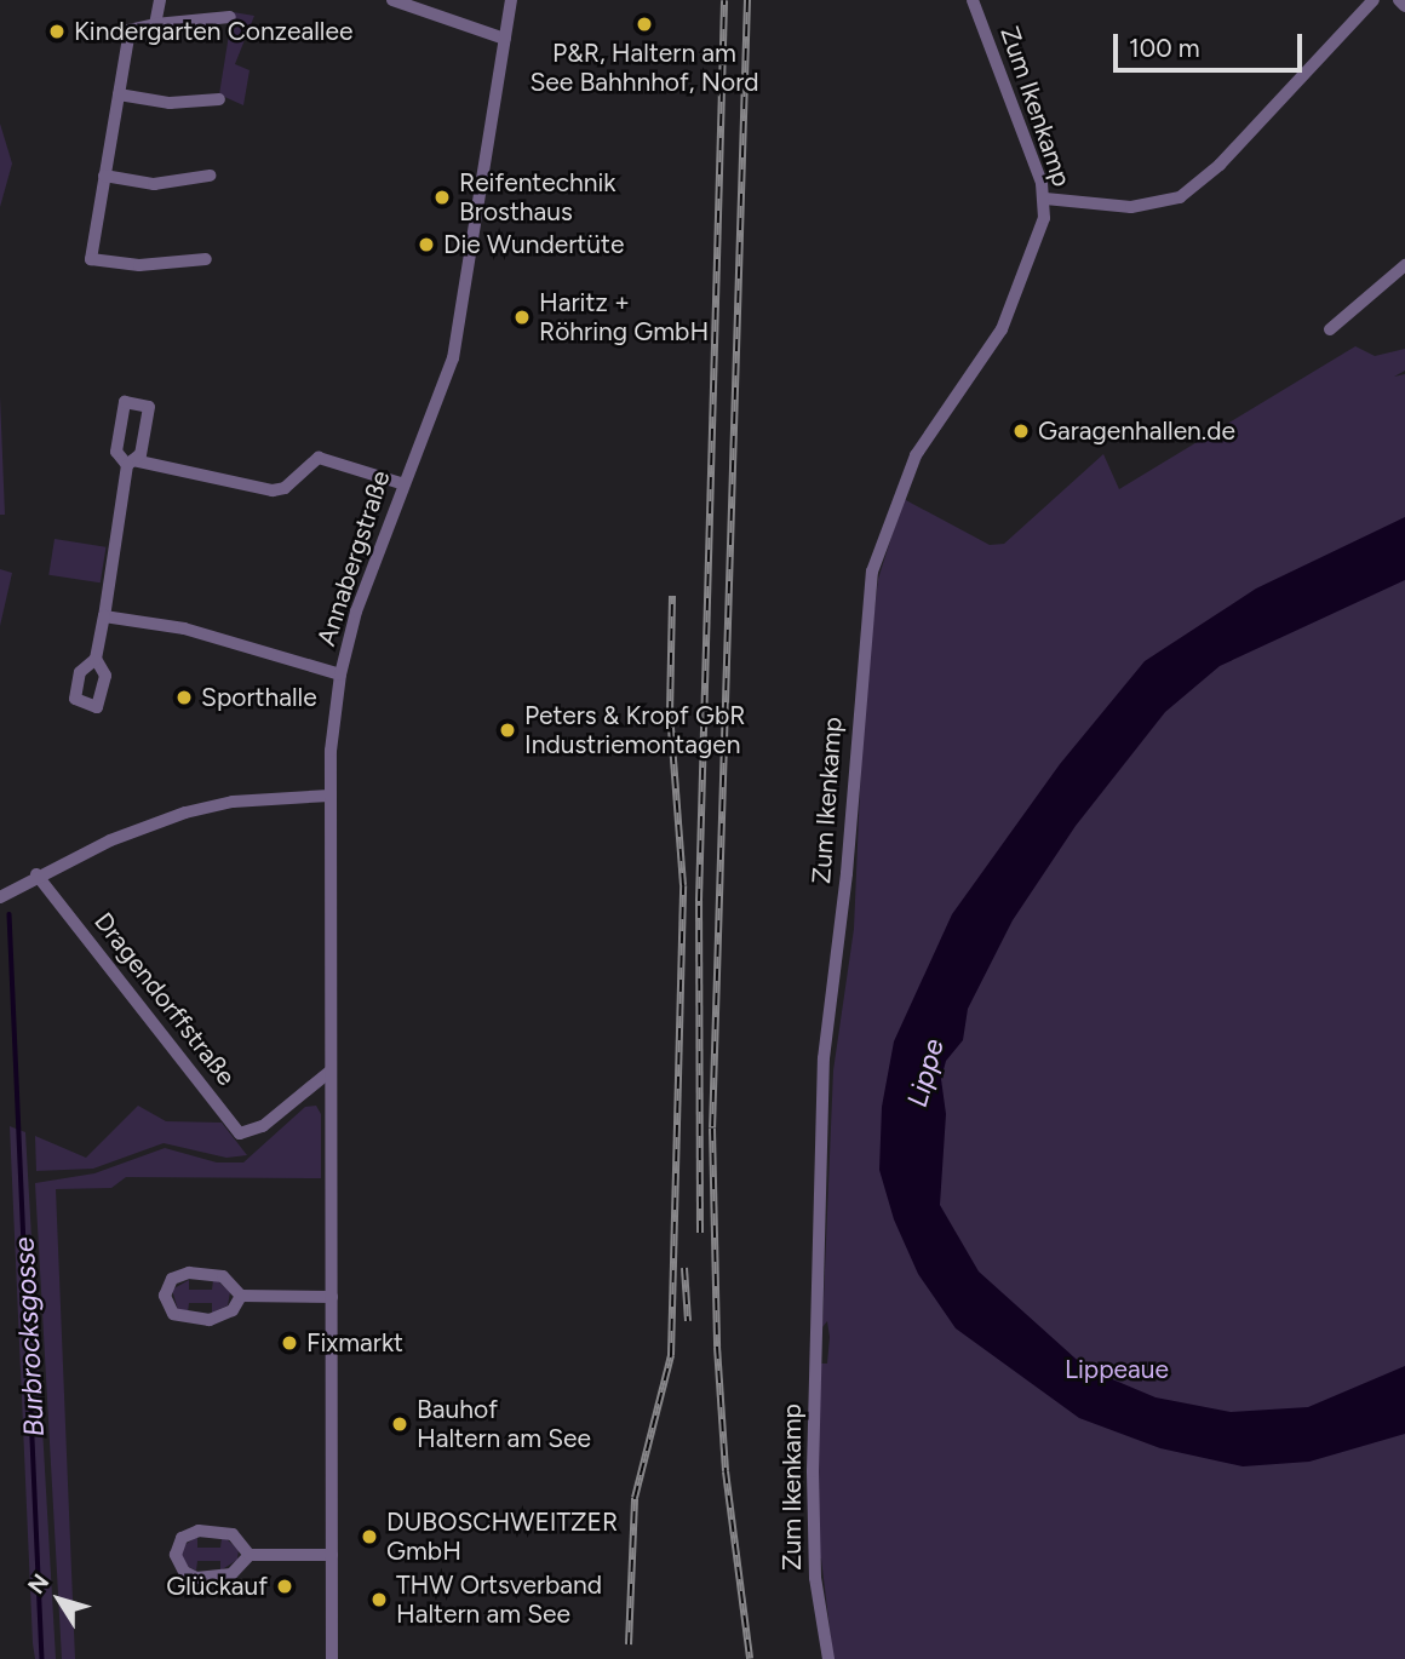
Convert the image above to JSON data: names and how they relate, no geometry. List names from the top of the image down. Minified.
{"streets":{"street":["Zum Ikenkamp","Annabergstraße","Dragendorffstraße"]},"crossings":[["Annabergstraße","Dragendorffstraße"]],"water":["Lippe","Burbrocksgosse"],"parks":["Lippeaue"],"places":["P&R, Haltern am See Bahhnhof, Nord","Kindergarten Conzeallee","Reifentechnik Brosthaus","Die Wundertüte","Haritz + Röhring GmbH","Garagenhallen.de","Sporthalle","Peters & Kropf GbR Industriemontagen","Fixmarkt","Bauhof Haltern am See","DUBOSCHWEITZER GmbH","Glückauf","THW Ortsverband Haltern am See"],"scale_bar":"100 m","north":"top left"}
